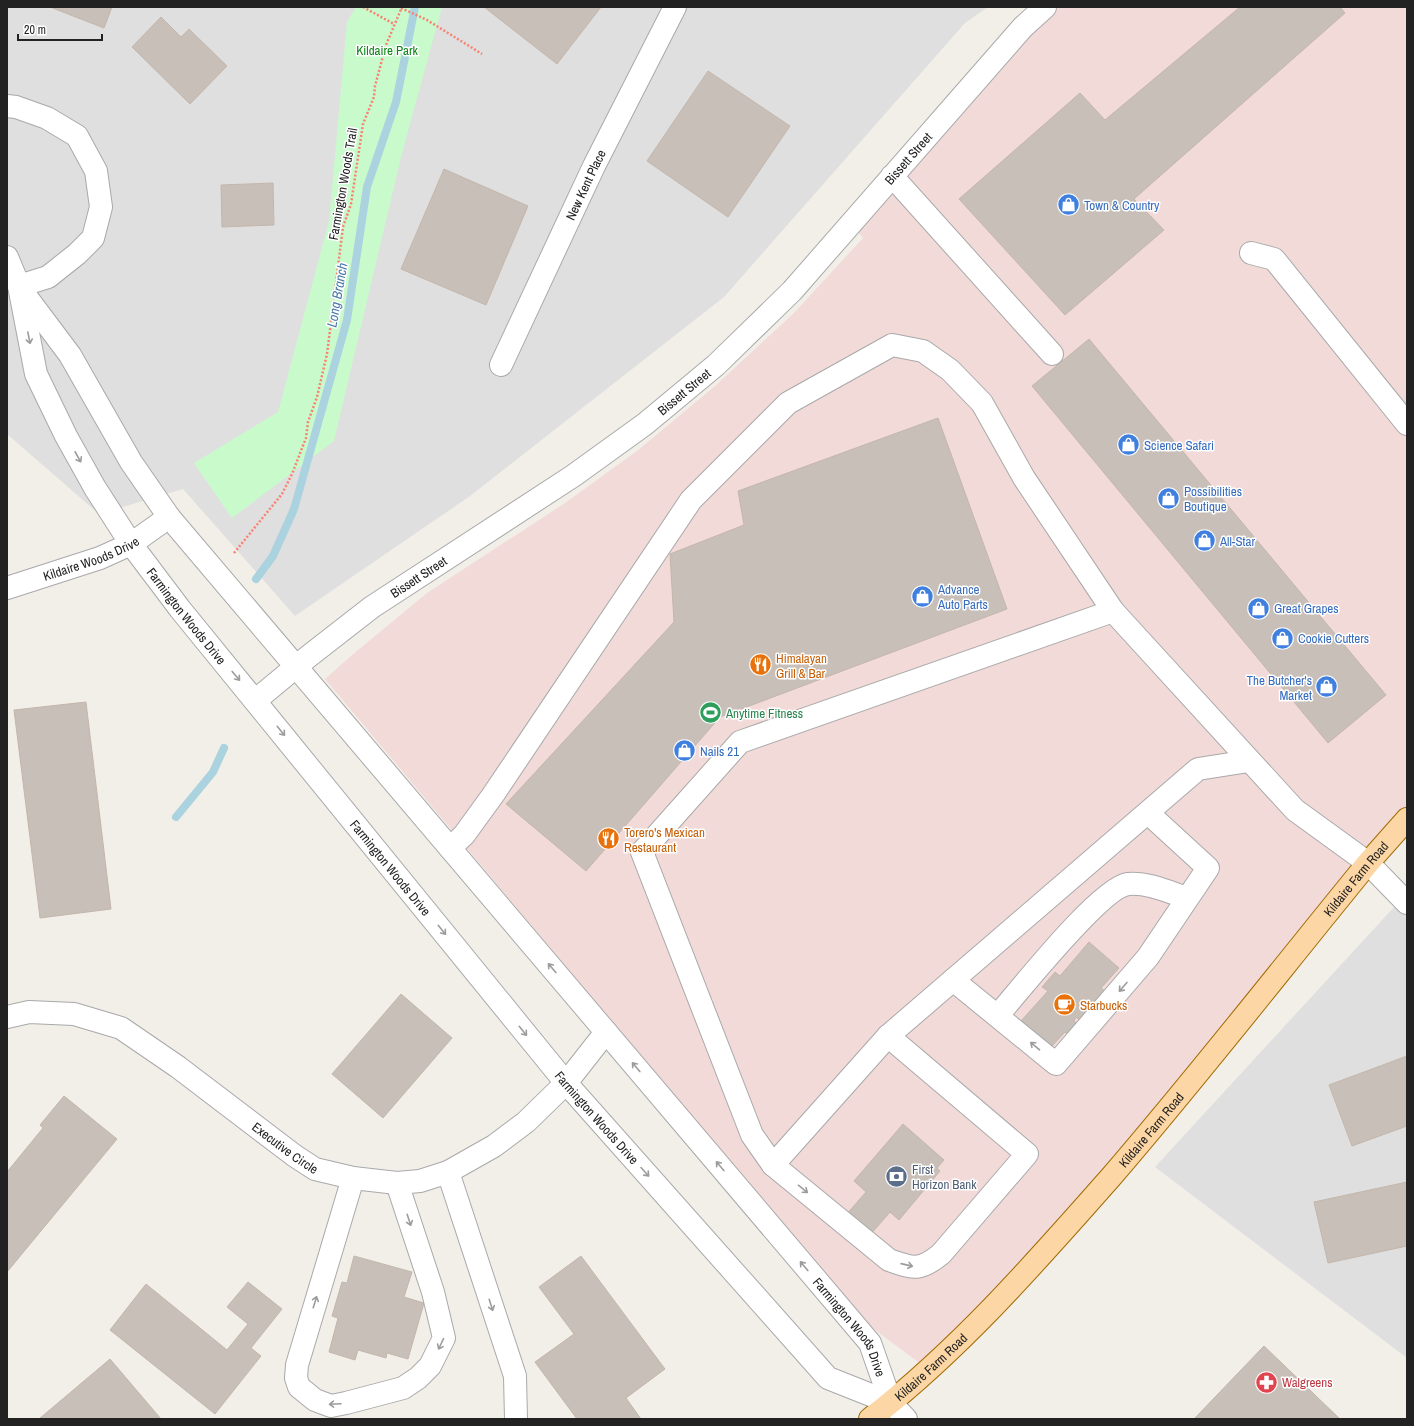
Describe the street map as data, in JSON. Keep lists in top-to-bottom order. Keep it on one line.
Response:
{"streets":{"main road":["Kildaire Farm Road"],"street":["Bissett Street","New Kent Place","Kildaire Woods Drive","Farmington Woods Drive","Executive Circle"],"path":["Farmington Woods Trail"]},"crossings":[["Bissett Street","Farmington Woods Drive"],["Kildaire Woods Drive","Farmington Woods Drive"],["Farmington Woods Drive","Kildaire Farm Road"],["Farmington Woods Drive","Executive Circle"]],"water":["Long Branch"],"parks":["Kildaire Park"],"places":{"shop":["Town & Country","Science Safari","Possibilities Boutique","All-Star","Advance Auto Parts","Great Grapes","Cookie Cutters","The Butcher's Market","Nails 21"],"restaurant":["Himalayan Grill & Bar","Torero's Mexican Restaurant"],"sports":["Anytime Fitness"],"cafe":["Starbucks"],"bank":["First Horizon Bank"],"pharmacy":["Walgreens"]},"scale_bar":"20 m"}
